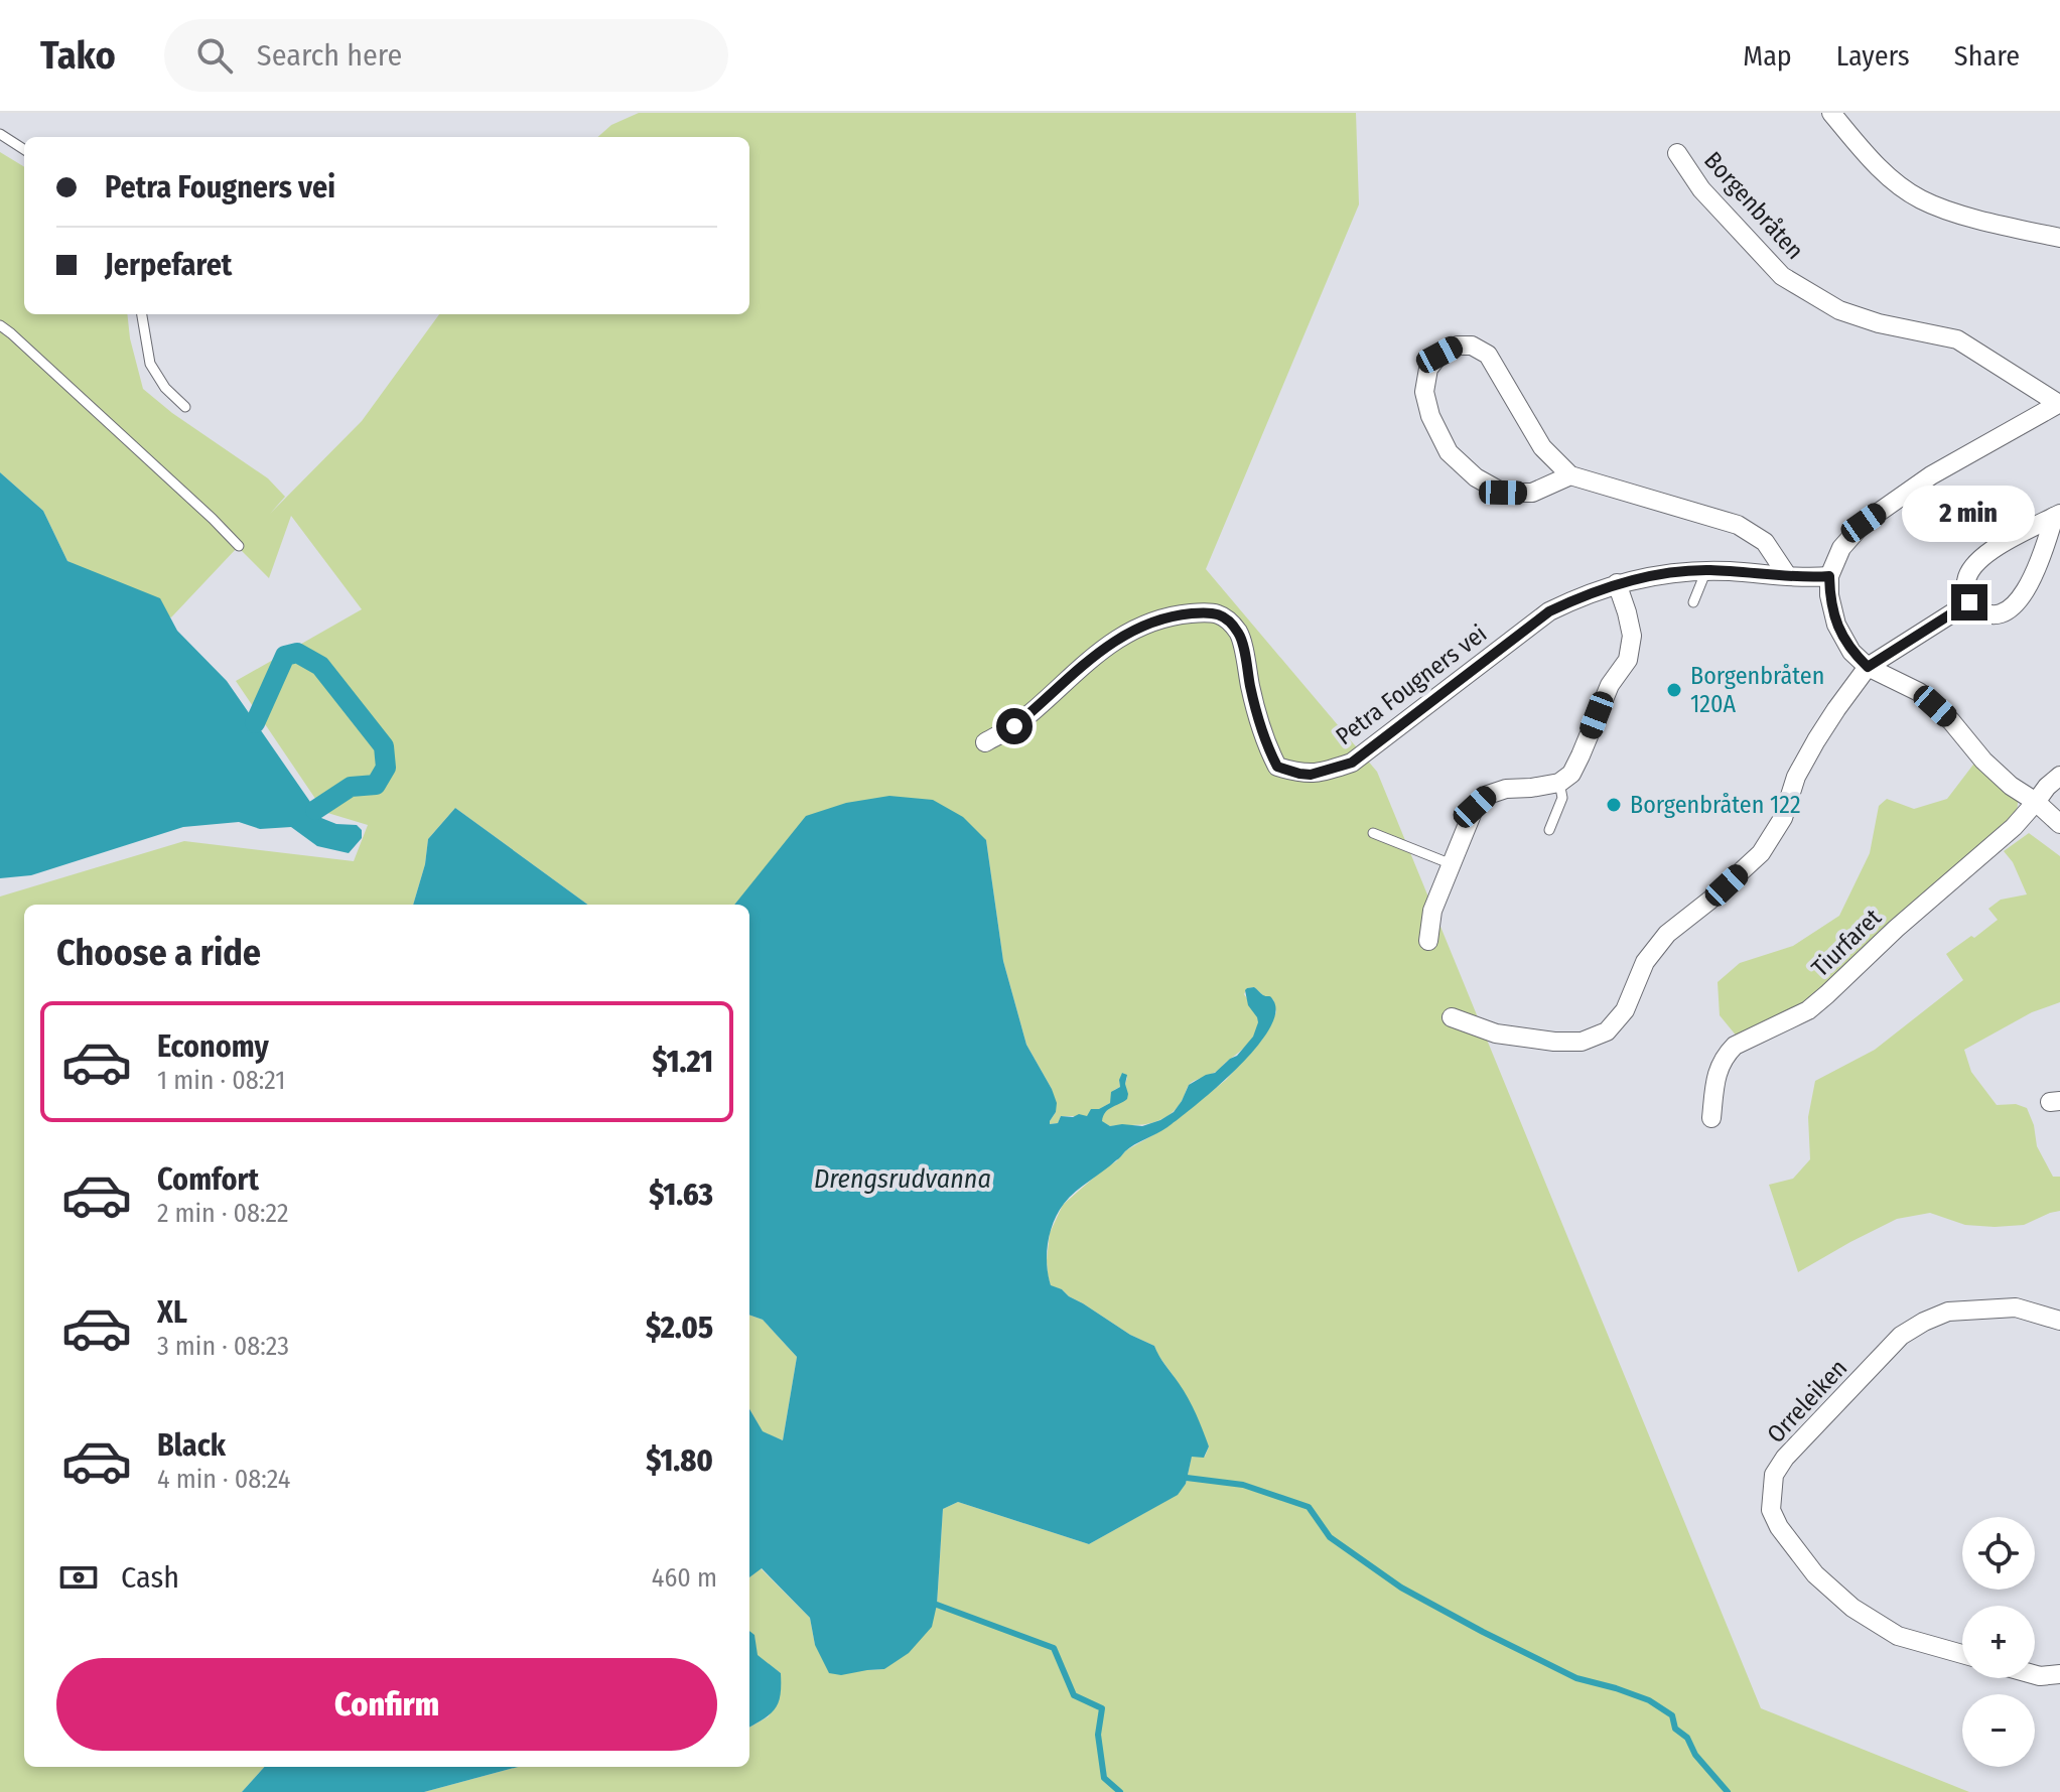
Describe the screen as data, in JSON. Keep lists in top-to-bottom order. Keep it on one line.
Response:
{"streets":{"street":["Borgenbråten","Petra Fougners vei","Tiurfaret","Orreleiken"]},"water":["Drengsrudvanna"],"places":["Borgenbråten 120A","Borgenbråten 122"],"page":{"header":"Tako","search":"Search here","nav":["Map","Layers","Share"],"banner":["Petra Fougners vei","Jerpefaret"],"bubble":"2 min","heading":"Choose a ride","list":[{"name":"Economy","note":"1 min · 08:21","value":"$1.21"},{"name":"Comfort","note":"2 min · 08:22","value":"$1.63"},{"name":"XL","note":"3 min · 08:23","value":"$2.05"},{"name":"Black","note":"4 min · 08:24","value":"$1.80"}],"map_buttons":["+","−"],"pay":["Cash","460 m"],"buttons":"Confirm"}}
